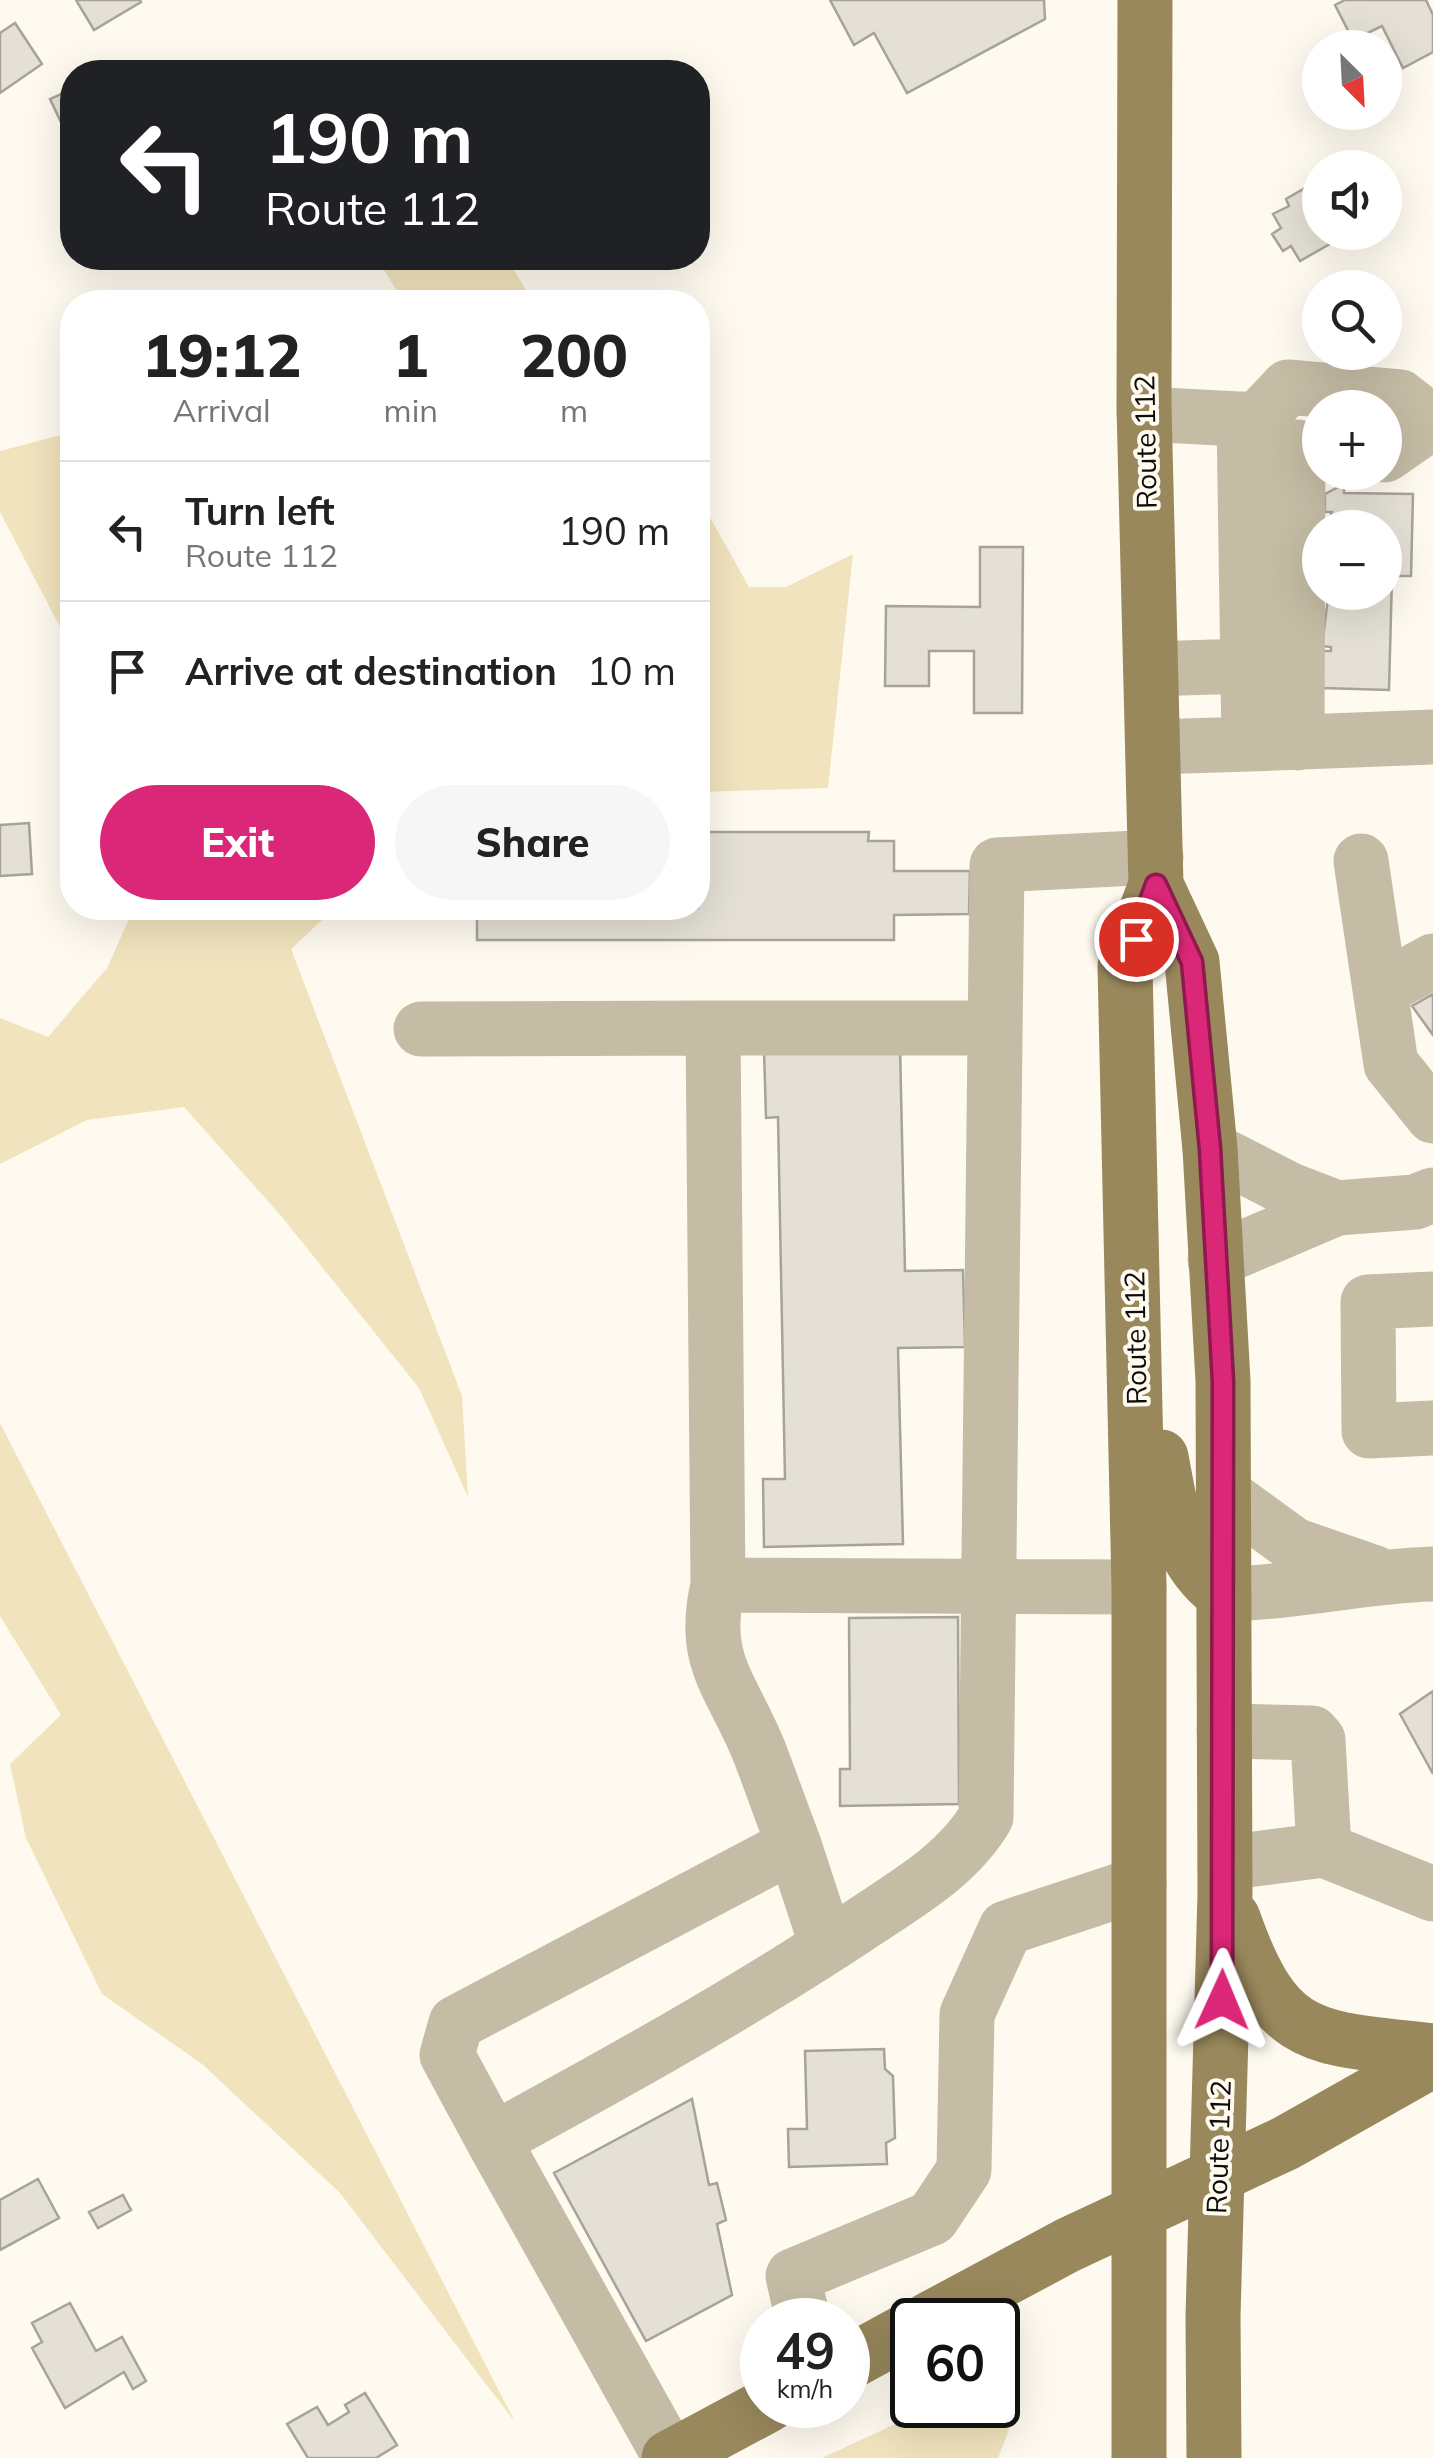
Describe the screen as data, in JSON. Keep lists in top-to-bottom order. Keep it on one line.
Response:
{"streets":{"main road":["Route 112"]},"north":"bottom right","page":{"map_buttons":["+","−"],"turn":["190 m","Route 112"],"eta":["19:12","Arrival","1","min","200","m"],"list":[{"name":"Turn left","note":"Route 112","value":"190 m"},{"name":"Arrive at destination","value":"10 m"}],"buttons":["Exit","Share"],"speed":"49 km/h","limit":"60"}}
